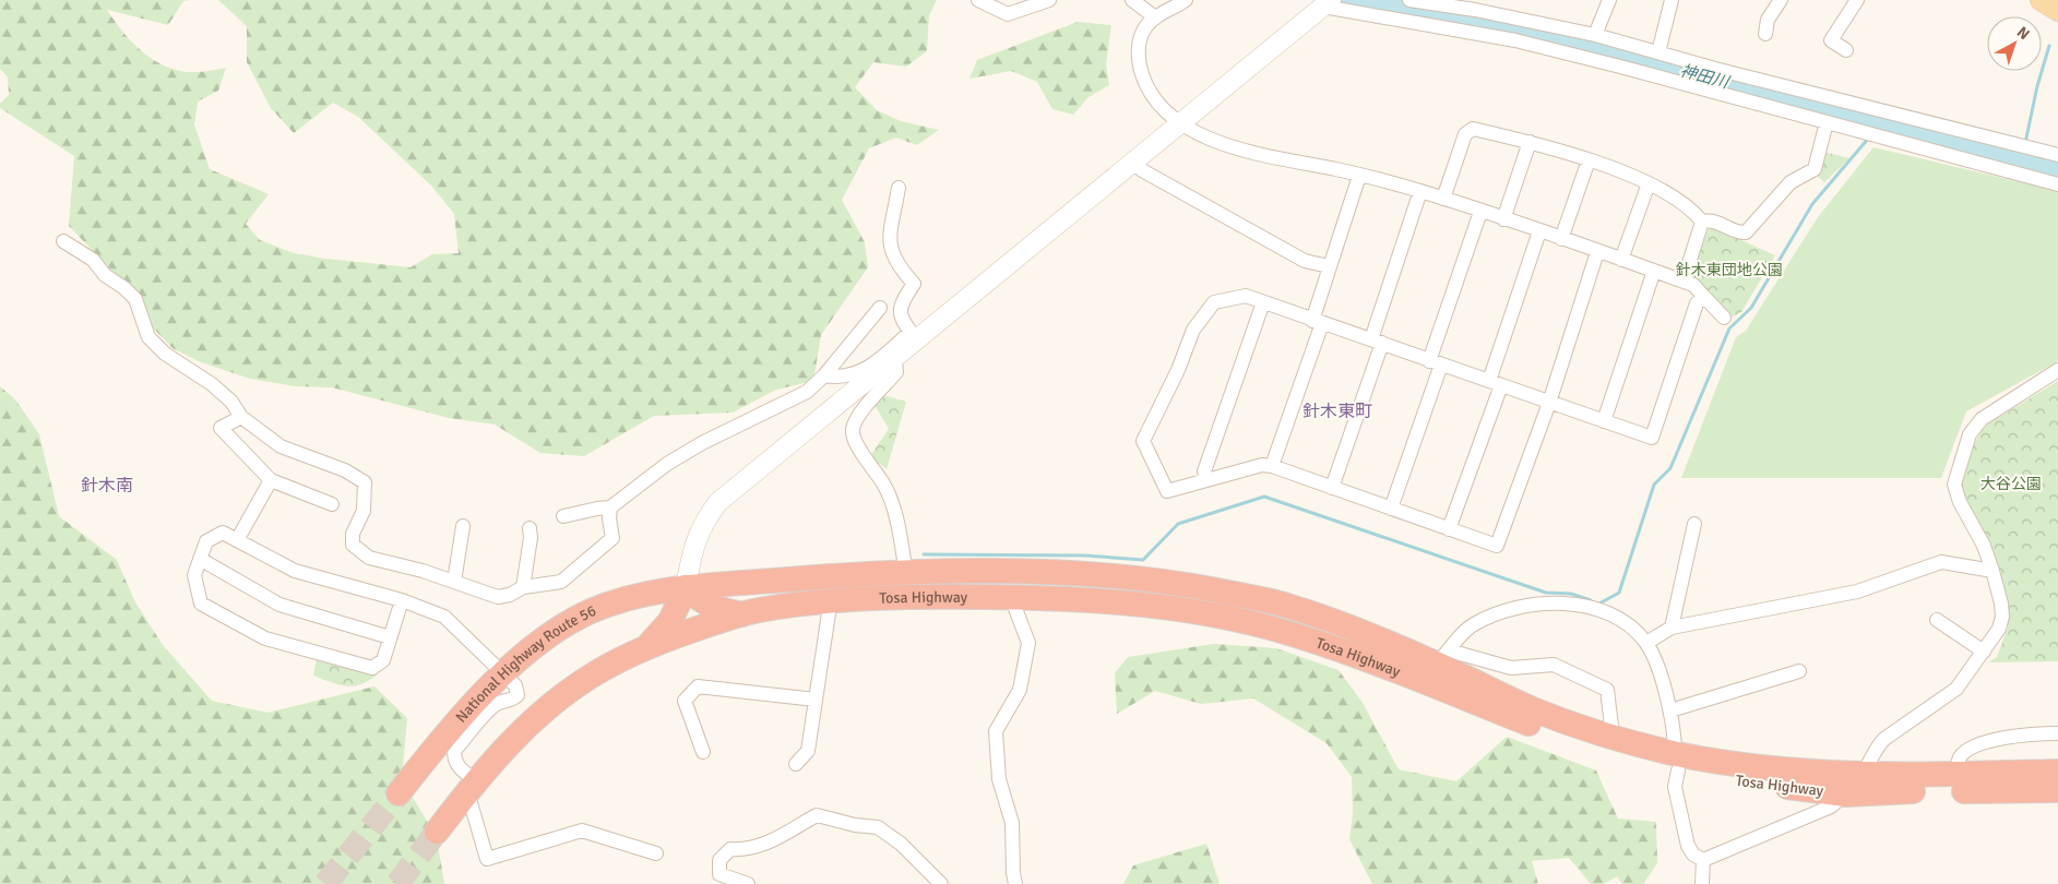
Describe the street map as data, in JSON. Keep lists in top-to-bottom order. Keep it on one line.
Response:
{"streets":{"highway":["Tosa Highway","National Highway Route 56"]},"crossings":[["Tosa Highway","National Highway Route 56"]],"districts":["針木東町","針木南"],"water":["神田川"],"parks":["針木東団地公園","大谷公園"],"north":"top right"}
